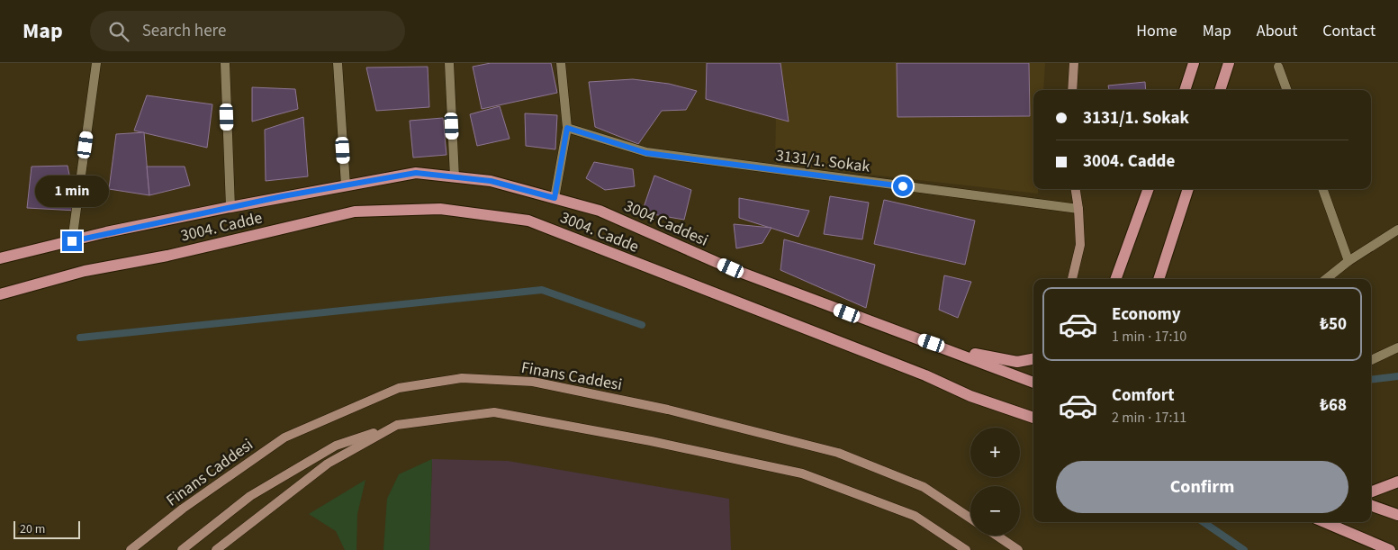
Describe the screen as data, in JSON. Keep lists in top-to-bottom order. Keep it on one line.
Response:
{"streets":{"main road":["3004 Caddesi","3004. Cadde"],"street":["3131/1. Sokak","Finans Caddesi"]},"crossings":[["3004 Caddesi","3004. Cadde"]],"scale_bar":"20 m","page":{"header":"Map","search":"Search here","nav":["Home","Map","About","Contact"],"banner":["3131/1. Sokak","3004. Cadde"],"bubble":"1 min","list":[{"name":"Economy","note":"1 min · 17:10","value":"₺50"},{"name":"Comfort","note":"2 min · 17:11","value":"₺68"}],"map_buttons":["+","−"],"buttons":"Confirm","scale":"20 m"}}
